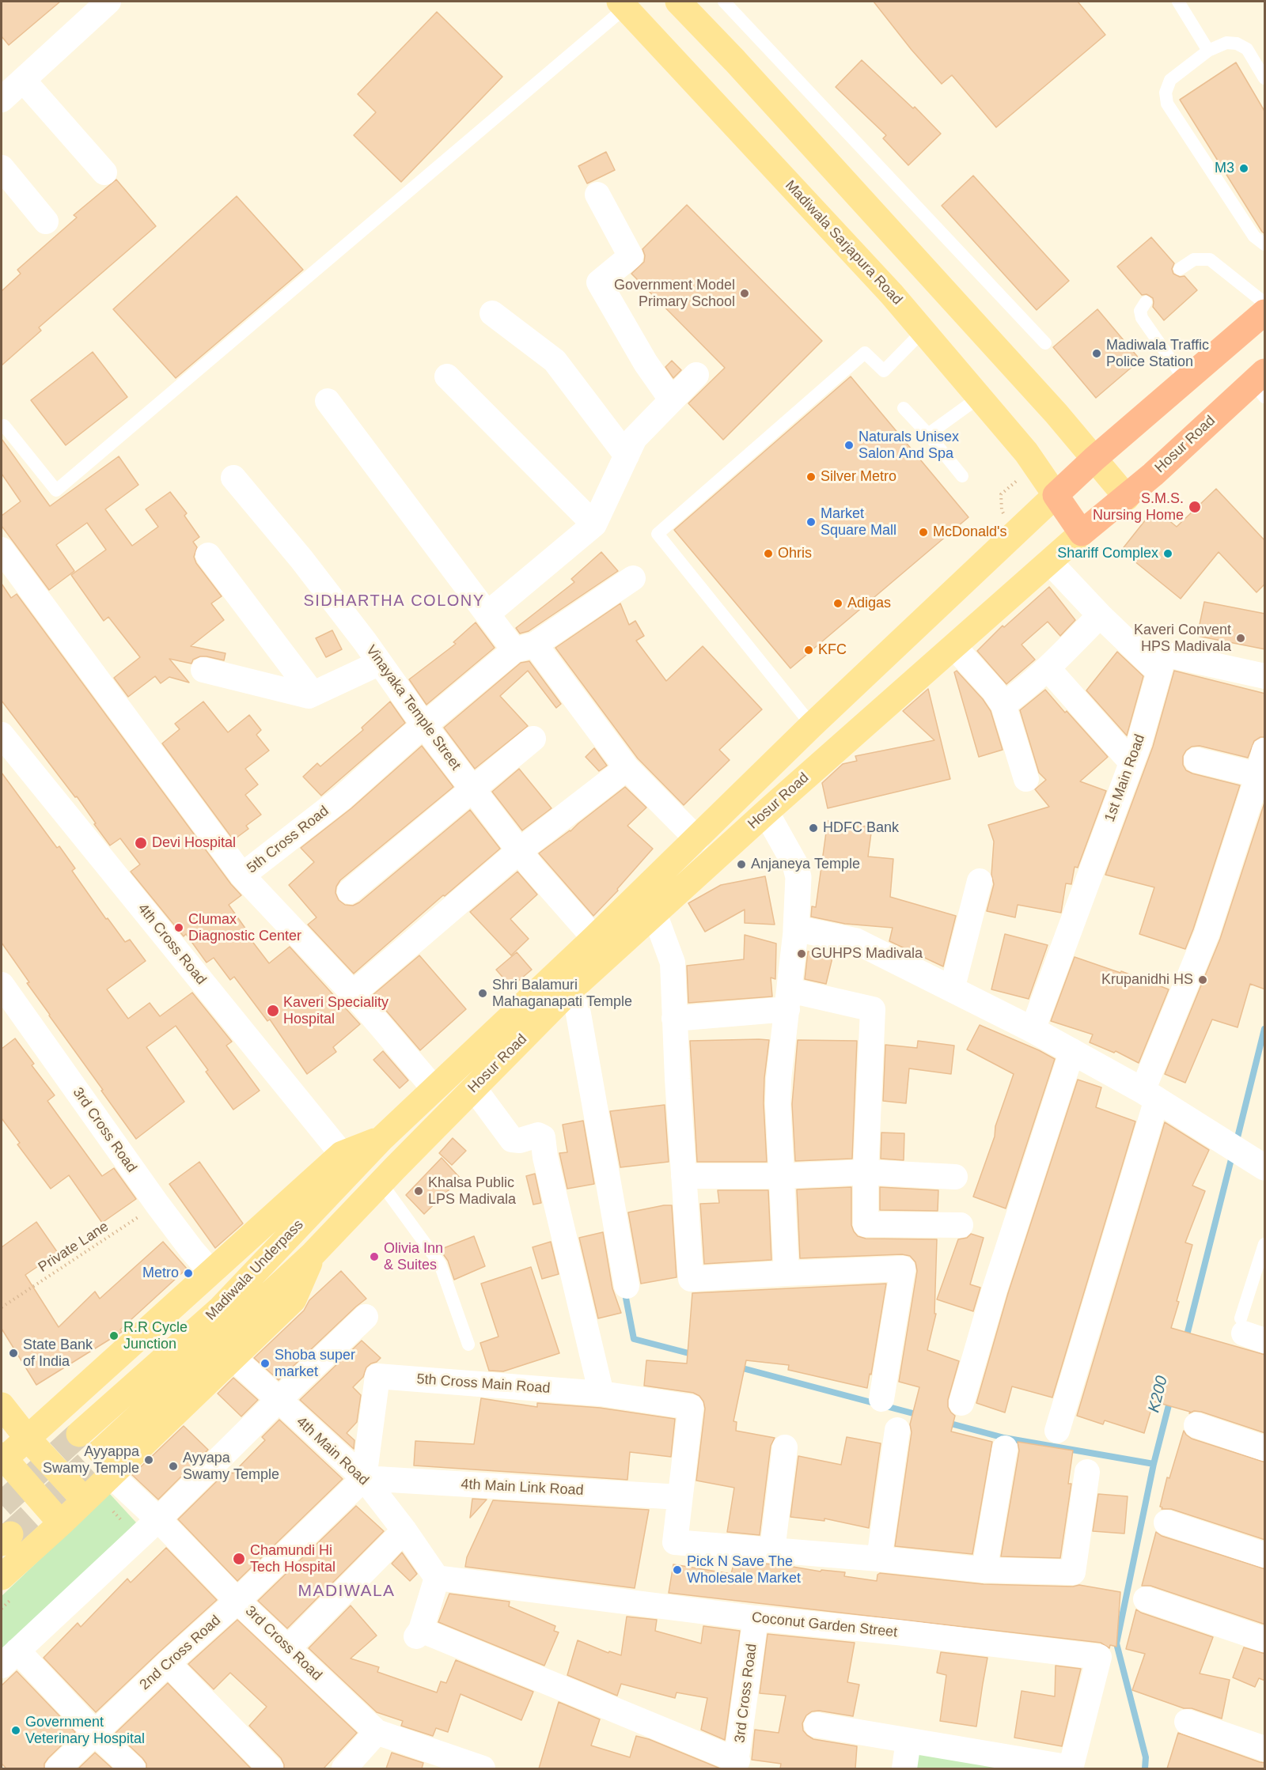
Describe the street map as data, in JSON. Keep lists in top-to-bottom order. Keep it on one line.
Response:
{"streets":{"highway":["Hosur Road"],"main road":["Madiwala Sarjapura Road","Madiwala Underpass"],"street":["Vinayaka Temple Street","1st Main Road","5th Cross Road","4th Cross Road","3rd Cross Road","5th Cross Main Road","4th Main Road","4th Main Link Road","Coconut Garden Street","2nd Cross Road"],"path":["Private Lane"]},"crossings":[["Madiwala Sarjapura Road","Hosur Road"],["Hosur Road","Vinayaka Temple Street"],["Hosur Road","Madiwala Underpass"],["Vinayaka Temple Street","5th Cross Road"],["3rd Cross Road","Private Lane"],["3rd Cross Road","Coconut Garden Street"],["3rd Cross Road","2nd Cross Road"],["5th Cross Main Road","4th Main Road"],["5th Cross Main Road","4th Main Link Road"],["5th Cross Main Road","2nd Cross Road"],["4th Main Road","4th Main Link Road"],["4th Main Road","Coconut Garden Street"],["4th Main Road","2nd Cross Road"],["4th Main Link Road","2nd Cross Road"]],"districts":["SIDHARTHA COLONY","MADIWALA"],"water":["K200"],"places":["M3","Government Model Primary School","Madiwala Traffic Police Station","Naturals Unisex Salon And Spa","Silver Metro","S.M.S. Nursing Home","Market Square Mall","McDonald's","Ohris","Shariff Complex","Adigas","Kaveri Convent HPS Madivala","KFC","HDFC Bank","Devi Hospital","Anjaneya Temple","Clumax Diagnostic Center","GUHPS Madivala","Krupanidhi HS","Shri Balamuri Mahaganapati Temple","Kaveri Speciality Hospital","Khalsa Public LPS Madivala","Olivia Inn & Suites","Metro","R.R Cycle Junction","State Bank of India","Shoba super market","Ayyappa Swamy Temple","Ayyapa Swamy Temple","Chamundi Hi Tech Hospital","Pick N Save The Wholesale Market","Government Veterinary Hospital"]}
